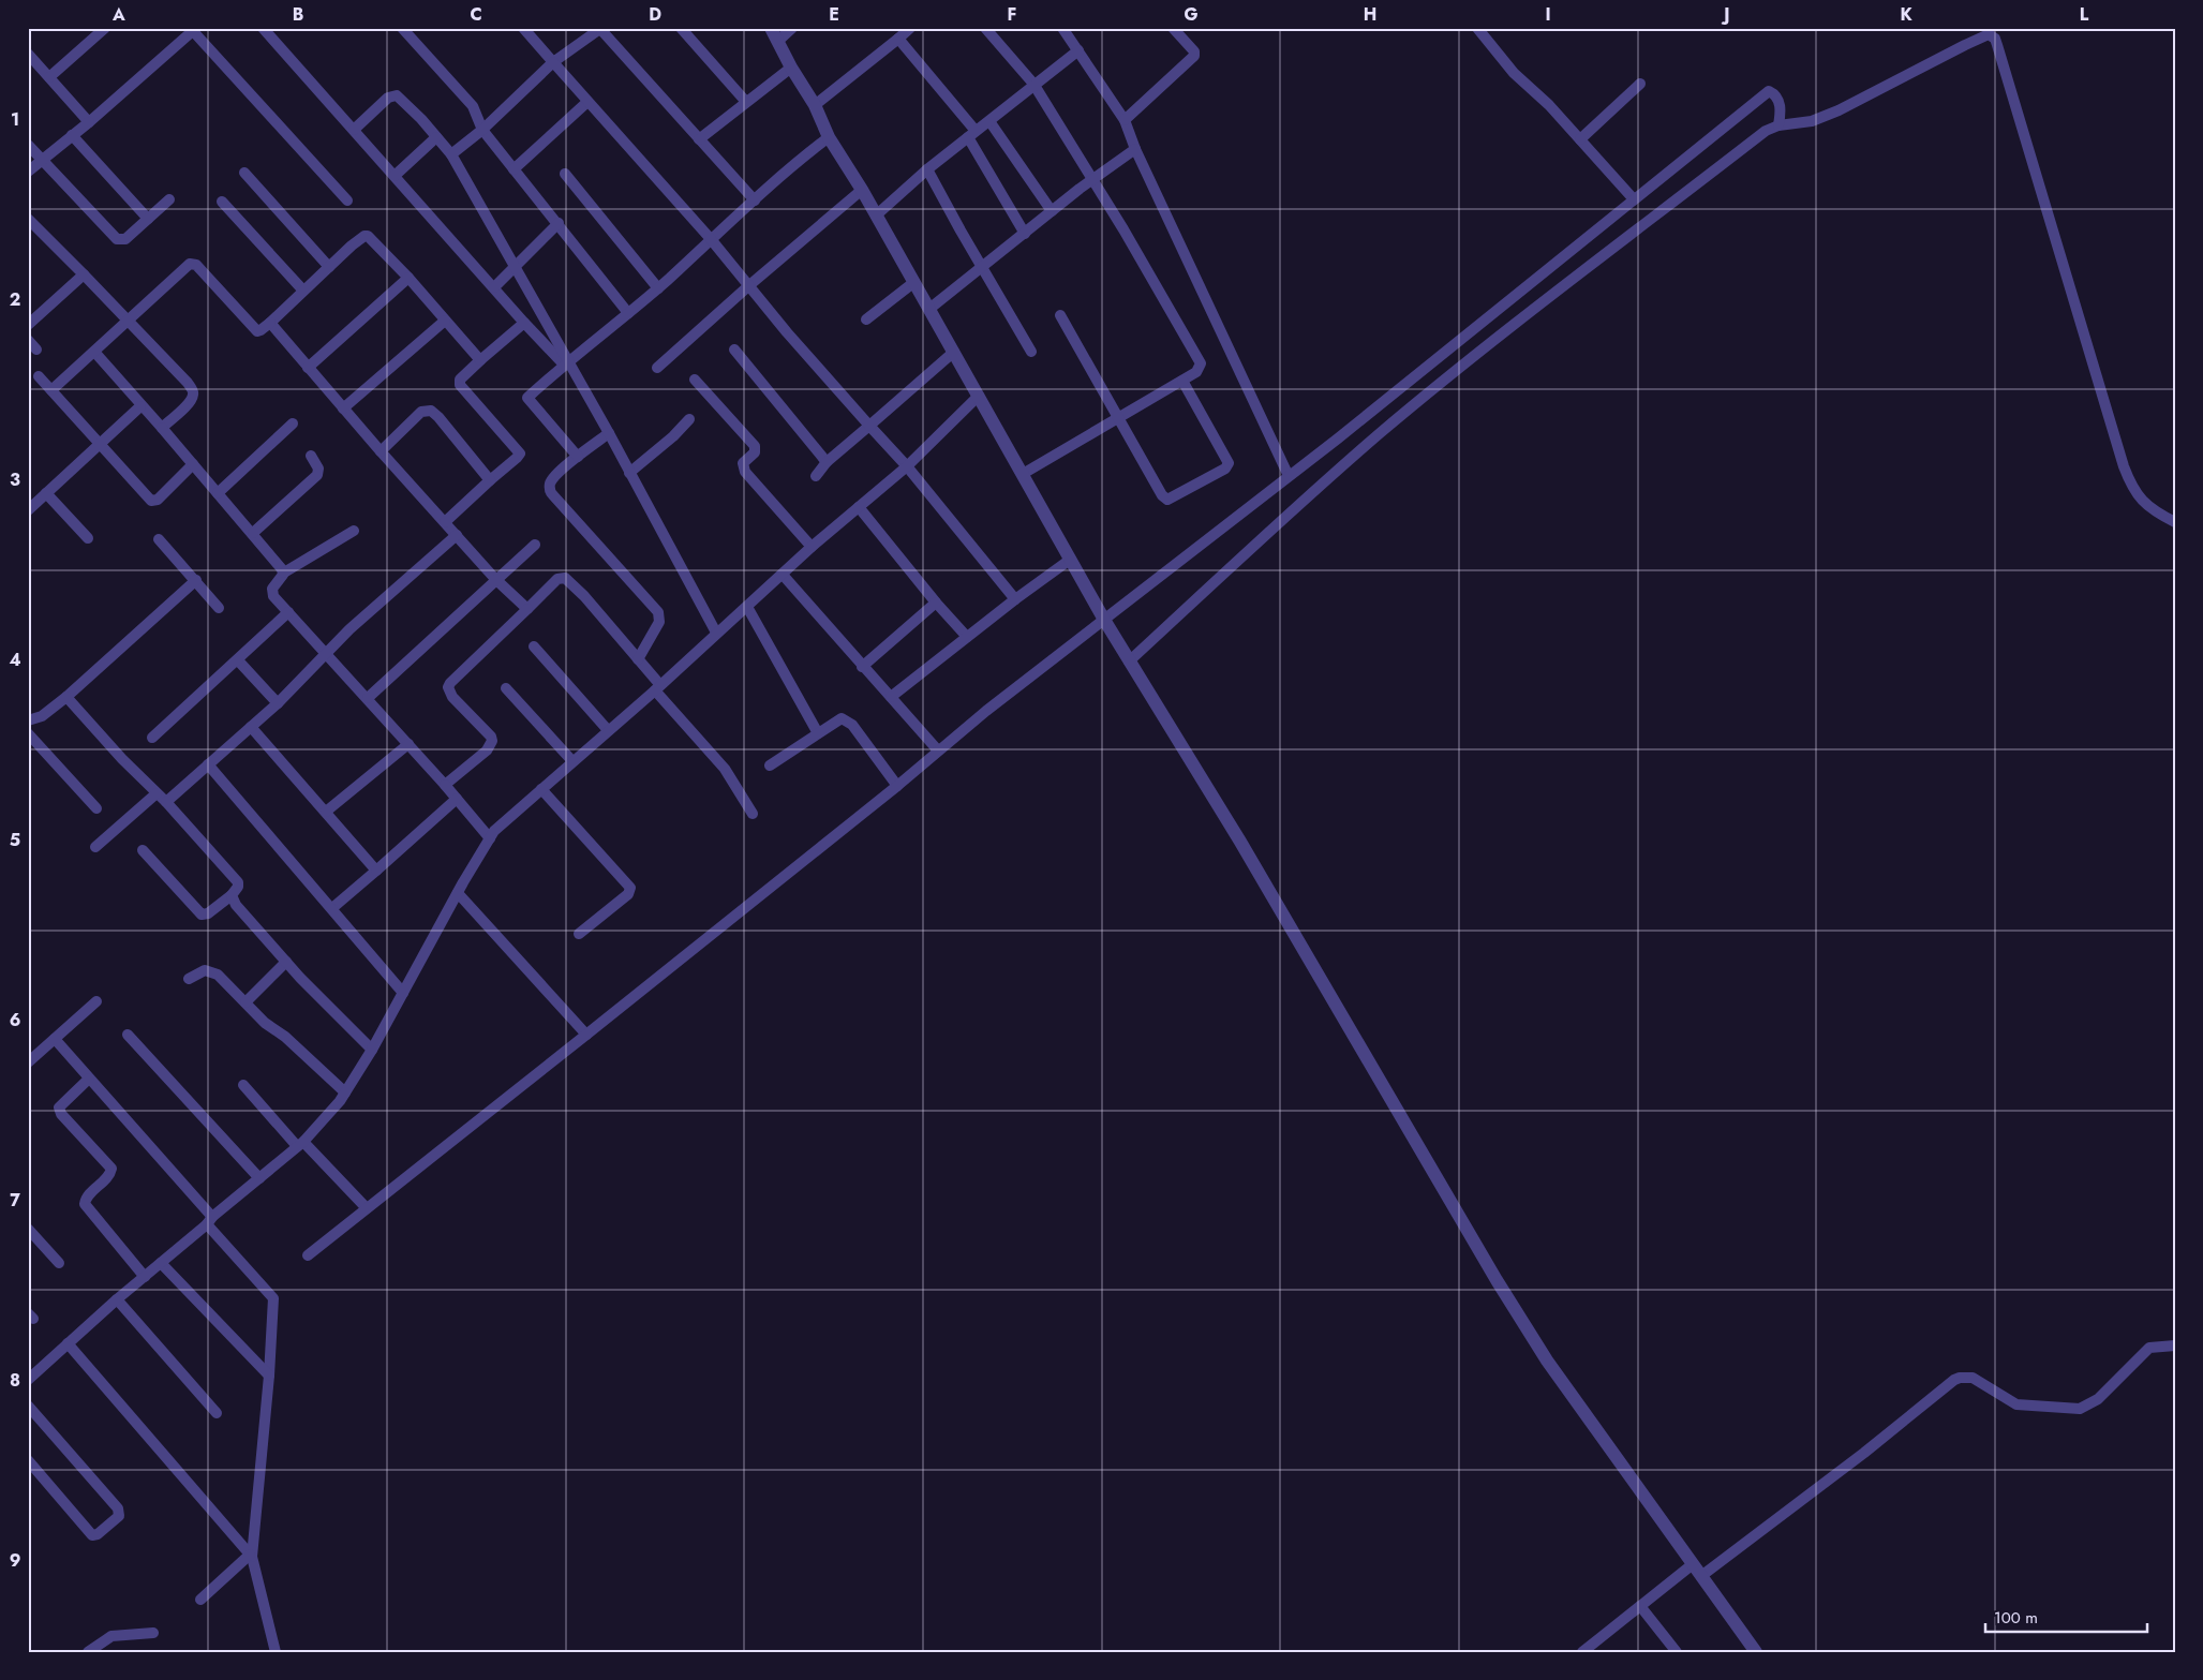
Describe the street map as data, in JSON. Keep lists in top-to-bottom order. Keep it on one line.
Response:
{"scale_bar":"100 m","grid":{"columns":["A","B","C","D","E","F","G","H","I","J","K","L"],"rows":["1","2","3","4","5","6","7","8","9"]}}
